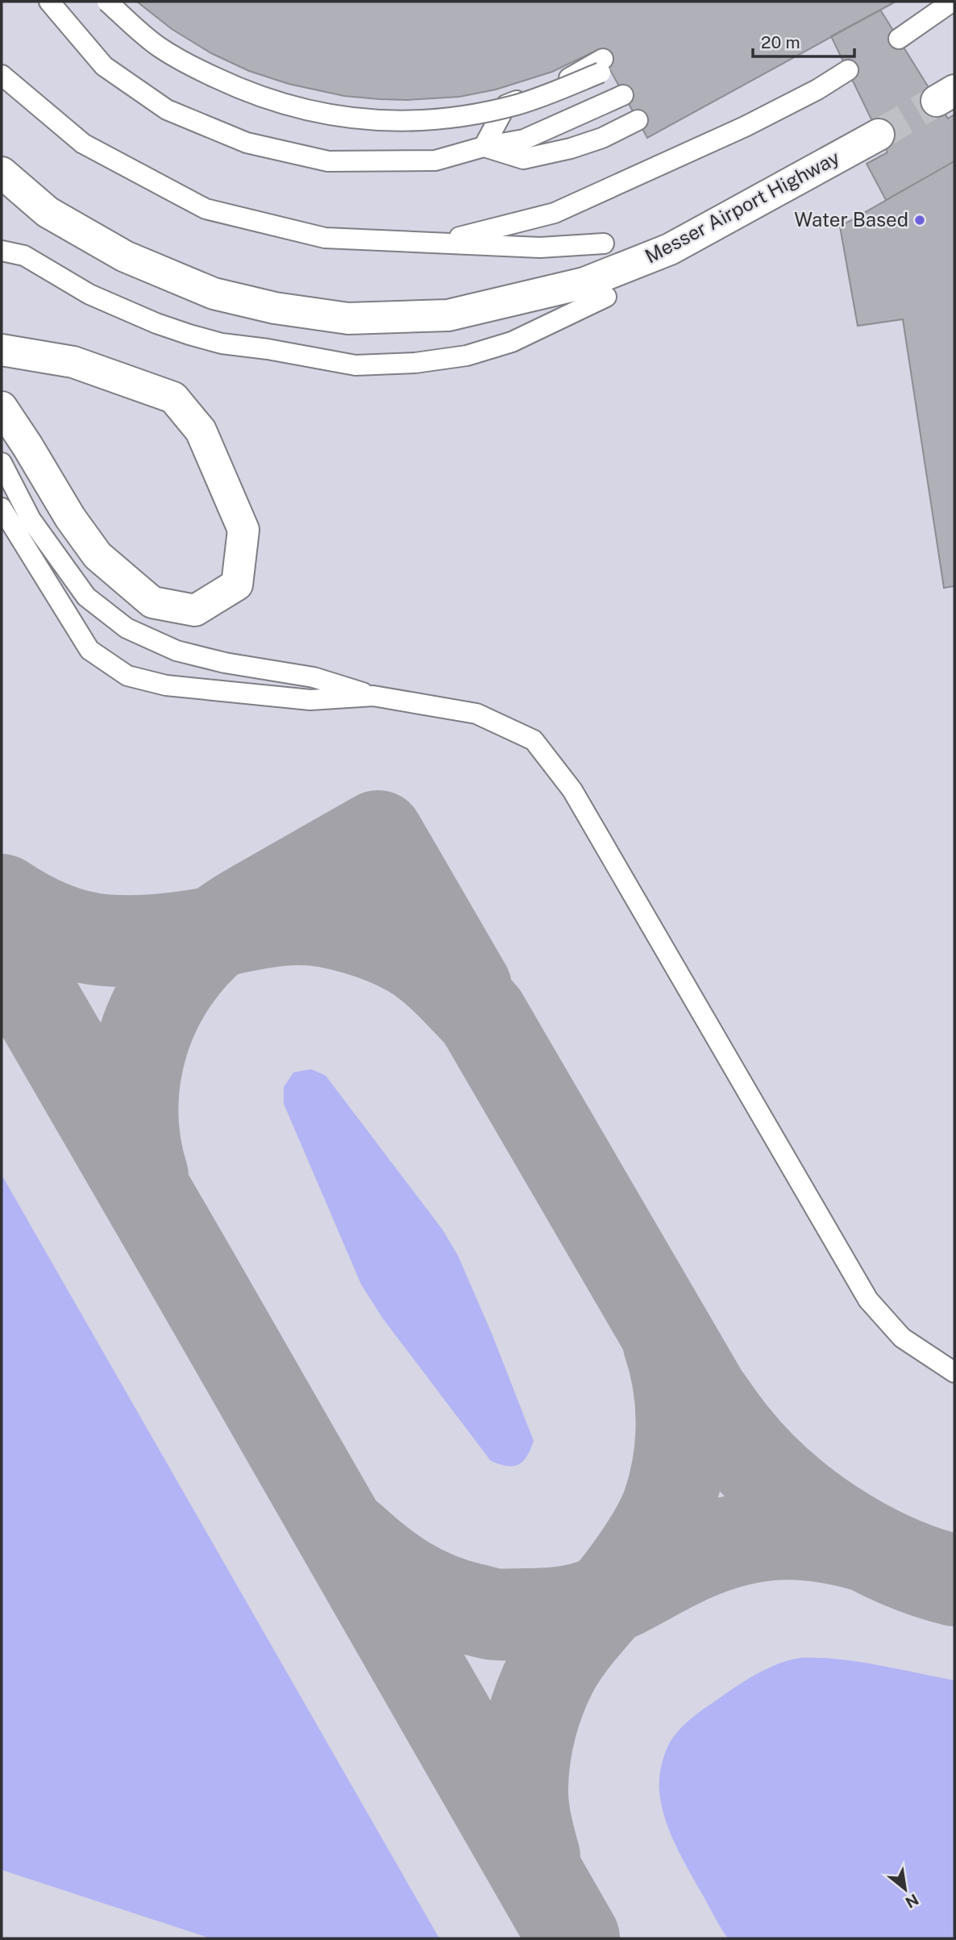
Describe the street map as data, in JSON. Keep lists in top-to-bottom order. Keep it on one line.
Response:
{"streets":{"main road":["Messer Airport Highway"]},"places":["Water Based"],"scale_bar":"20 m","north":"bottom right"}
